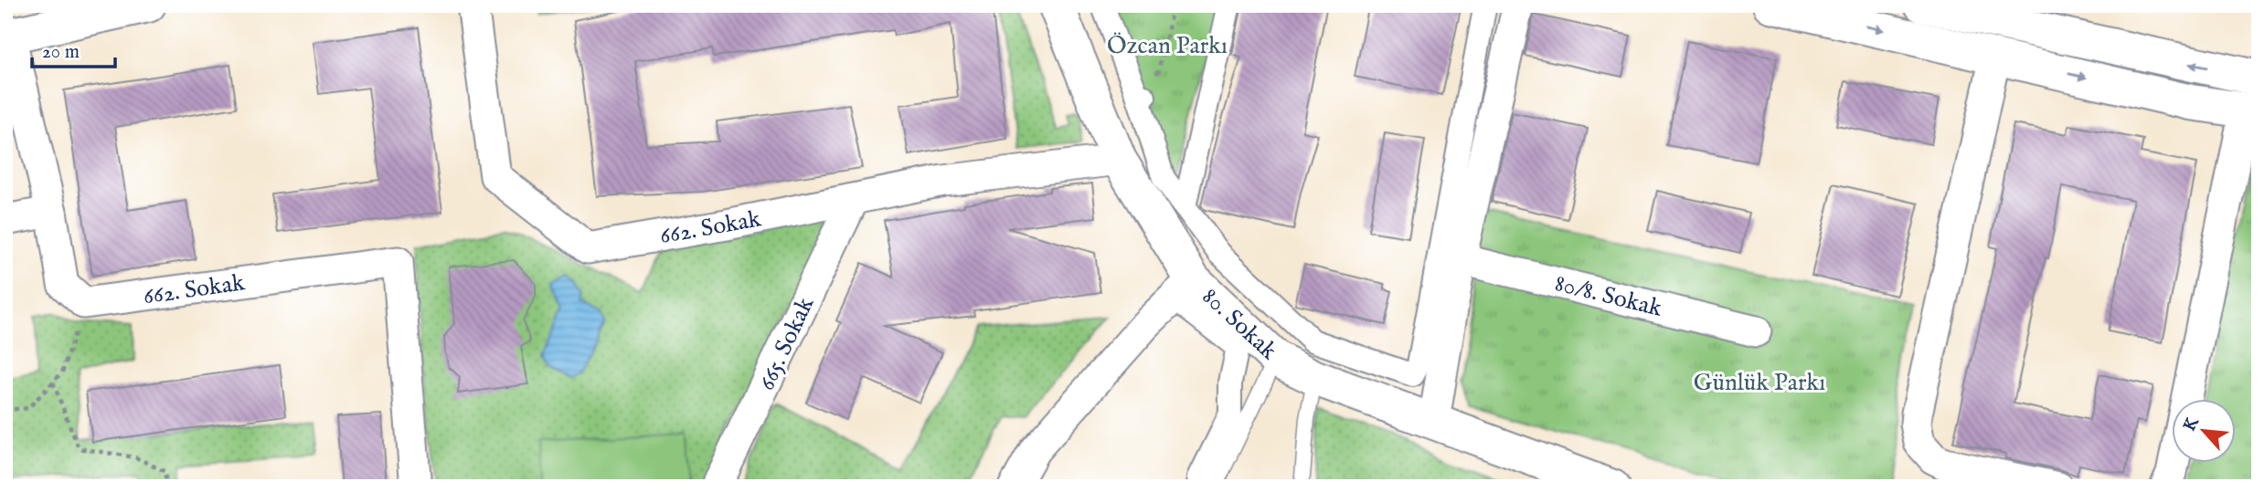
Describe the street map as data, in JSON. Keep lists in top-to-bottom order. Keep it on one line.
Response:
{"streets":{"street":["662. Sokak","80/8. Sokak","80. Sokak","665. Sokak"]},"crossings":[["662. Sokak","80. Sokak"],["662. Sokak","665. Sokak"]],"parks":["Özcan Parkı","Günlük Parkı"],"scale_bar":"20 m","north":"top left"}
